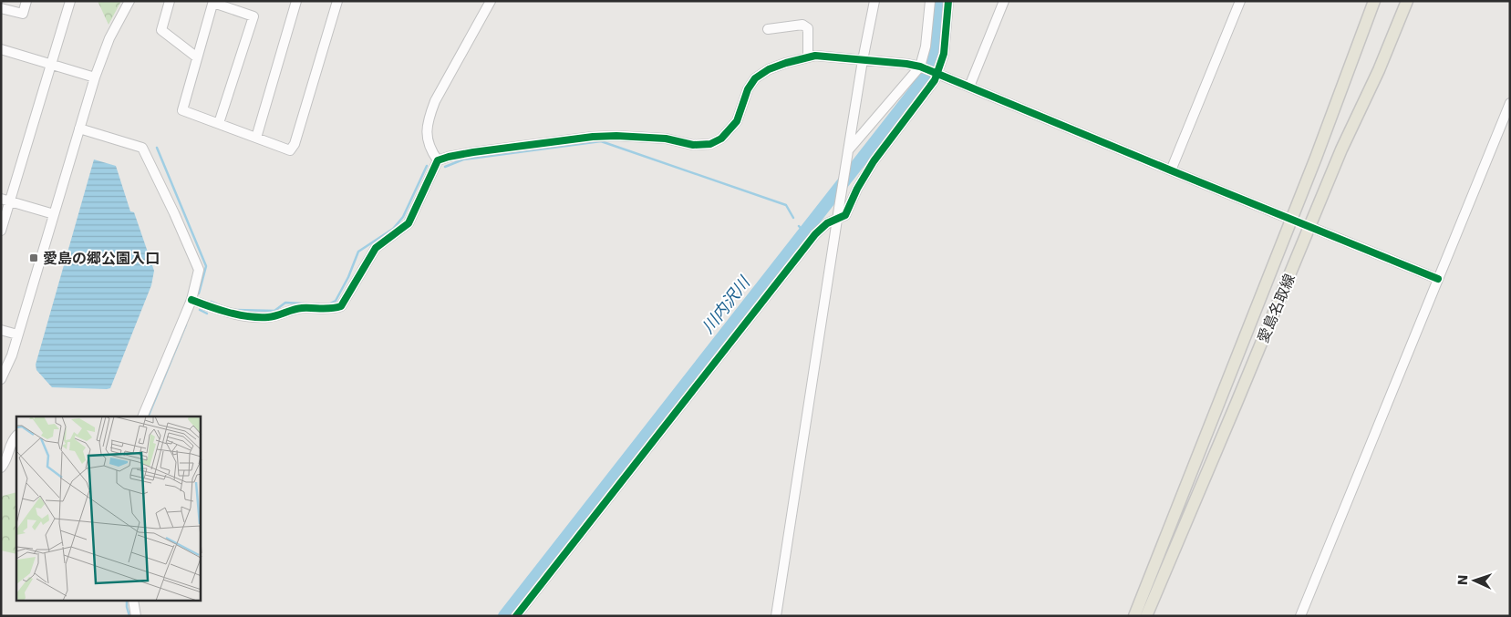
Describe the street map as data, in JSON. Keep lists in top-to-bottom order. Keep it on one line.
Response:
{"streets":{"main road":["愛島名取線"]},"water":["川内沢川"],"places":{"transit":["愛島の郷公園入口"]},"north":"left"}
